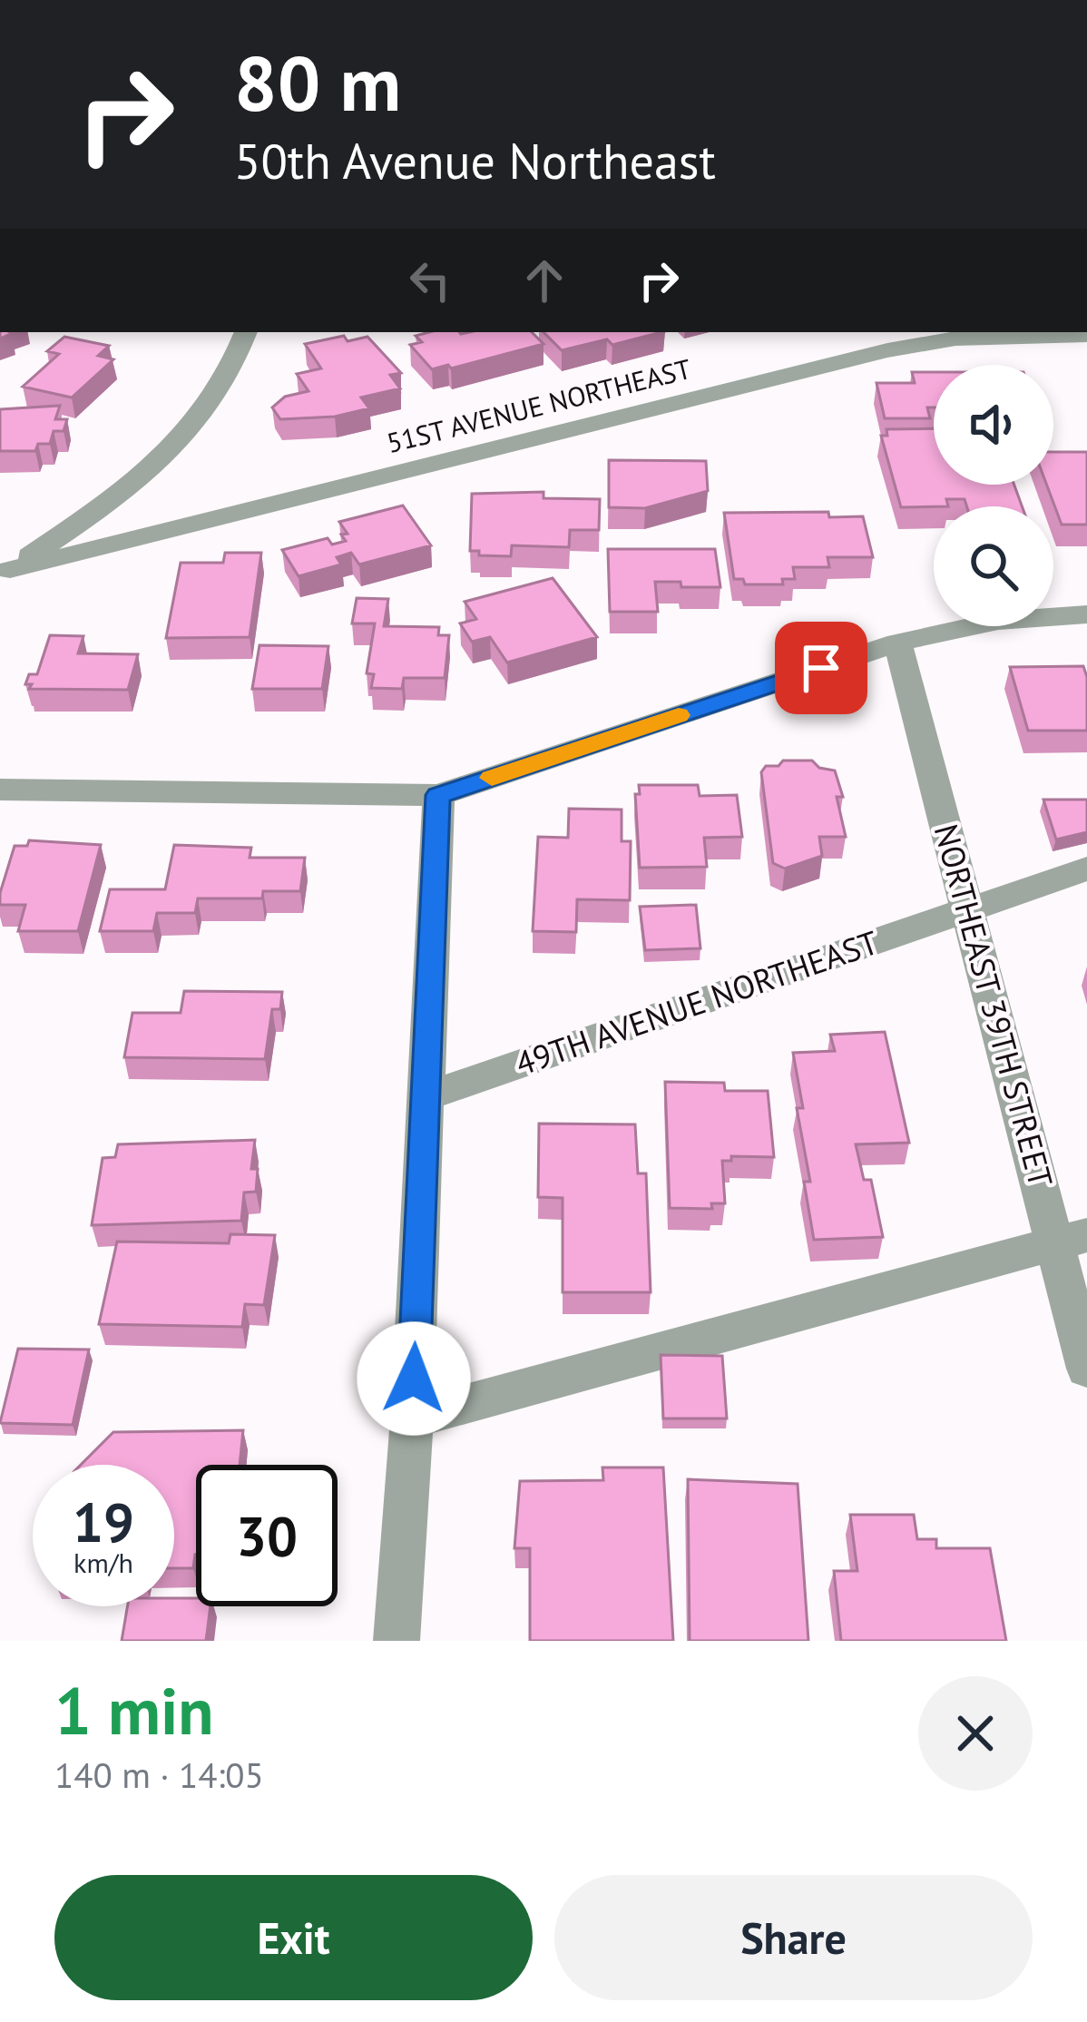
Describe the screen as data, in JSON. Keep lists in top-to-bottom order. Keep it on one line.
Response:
{"streets":{"street":["51ST AVENUE NORTHEAST","49TH AVENUE NORTHEAST","NORTHEAST 39TH STREET"]},"crossings":[["49TH AVENUE NORTHEAST","NORTHEAST 39TH STREET"]],"page":{"turn":["80 m","50th Avenue Northeast"],"speed":"19 km/h","limit":"30","heading":["1 min","140 m · 14:05"],"buttons":["Exit","Share"]}}
